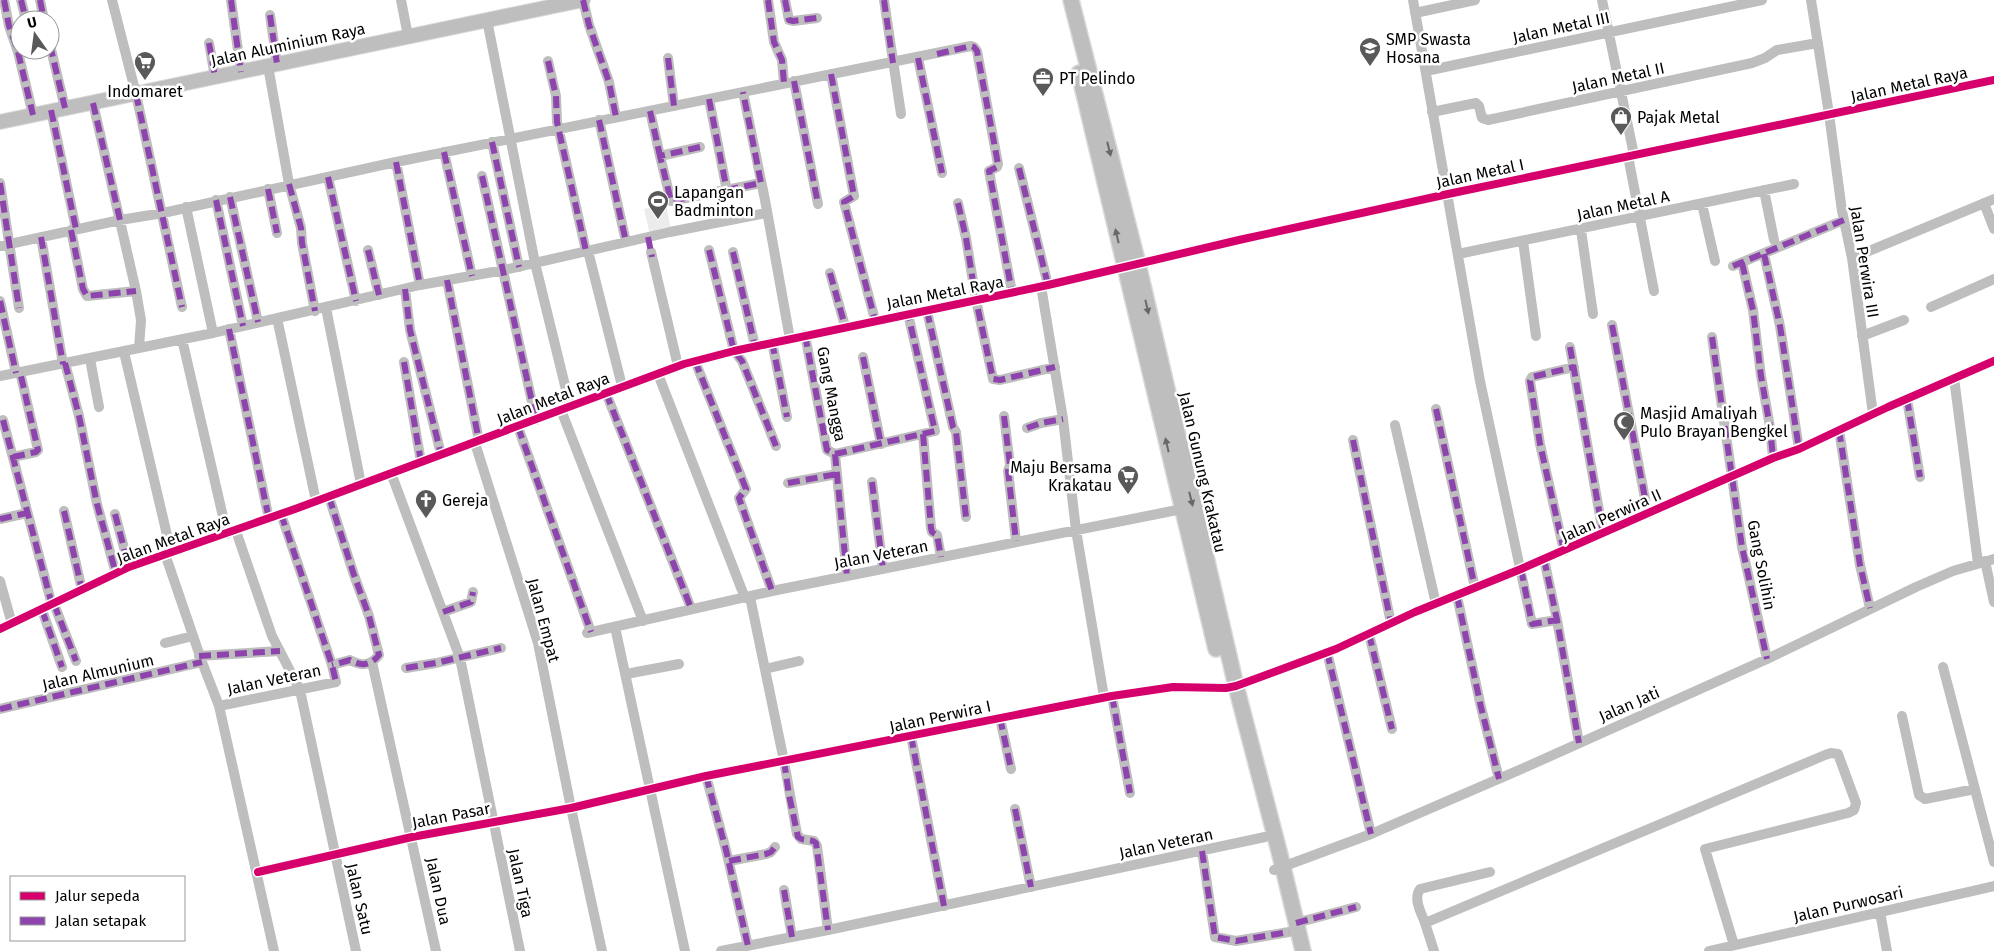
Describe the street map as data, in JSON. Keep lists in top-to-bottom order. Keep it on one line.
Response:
{"streets":{"highway":["Jalan Gunung Krakatau"],"main road":["Jalan Aluminium Raya"],"street":["Jalan Metal III","Jalan Metal II","Jalan Metal Raya","Jalan Metal I","Jalan Metal A","Jalan Perwira III","Gang Mangga","Jalan Perwira II","Jalan Veteran","Gang Solihin","Jalan Empat","Jalan Almunium","Jalan Jati","Jalan Perwira I","Jalan Pasar","Jalan Tiga","Jalan Dua","Jalan Satu","Jalan Purwosari"]},"crossings":[["Jalan Metal II","Jalan Perwira III"],["Jalan Metal Raya","Jalan Metal I"],["Jalan Metal Raya","Jalan Perwira III"],["Jalan Metal Raya","Gang Mangga"],["Jalan Metal Raya","Jalan Gunung Krakatau"],["Jalan Metal Raya","Jalan Veteran"],["Jalan Metal Raya","Jalan Empat"],["Jalan Metal Raya","Jalan Tiga"],["Jalan Metal Raya","Jalan Satu"],["Jalan Metal I","Jalan Perwira III"],["Jalan Metal I","Jalan Gunung Krakatau"],["Jalan Perwira III","Jalan Perwira II"],["Gang Mangga","Jalan Veteran"],["Jalan Gunung Krakatau","Jalan Perwira II"],["Jalan Gunung Krakatau","Jalan Veteran"],["Jalan Gunung Krakatau","Jalan Jati"],["Jalan Gunung Krakatau","Jalan Perwira I"],["Jalan Perwira II","Gang Solihin"],["Jalan Perwira II","Jalan Perwira I"],["Jalan Veteran","Jalan Satu"],["Gang Solihin","Jalan Jati"],["Jalan Empat","Jalan Pasar"],["Jalan Almunium","Jalan Satu"],["Jalan Perwira I","Jalan Pasar"],["Jalan Pasar","Jalan Tiga"],["Jalan Pasar","Jalan Dua"],["Jalan Pasar","Jalan Satu"]],"places":{"school or university":["SMP Swasta Hosana"],"supermarket":["Indomaret","Maju Bersama Krakatau"],"office":["PT Pelindo"],"shop":["Pajak Metal"],"sports":["Lapangan Badminton"],"mosque":["Masjid Amaliyah Pulo Brayan Bengkel"],"church":["Gereja"]},"legend":["Jalur sepeda","Jalan setapak"],"north":"top"}
